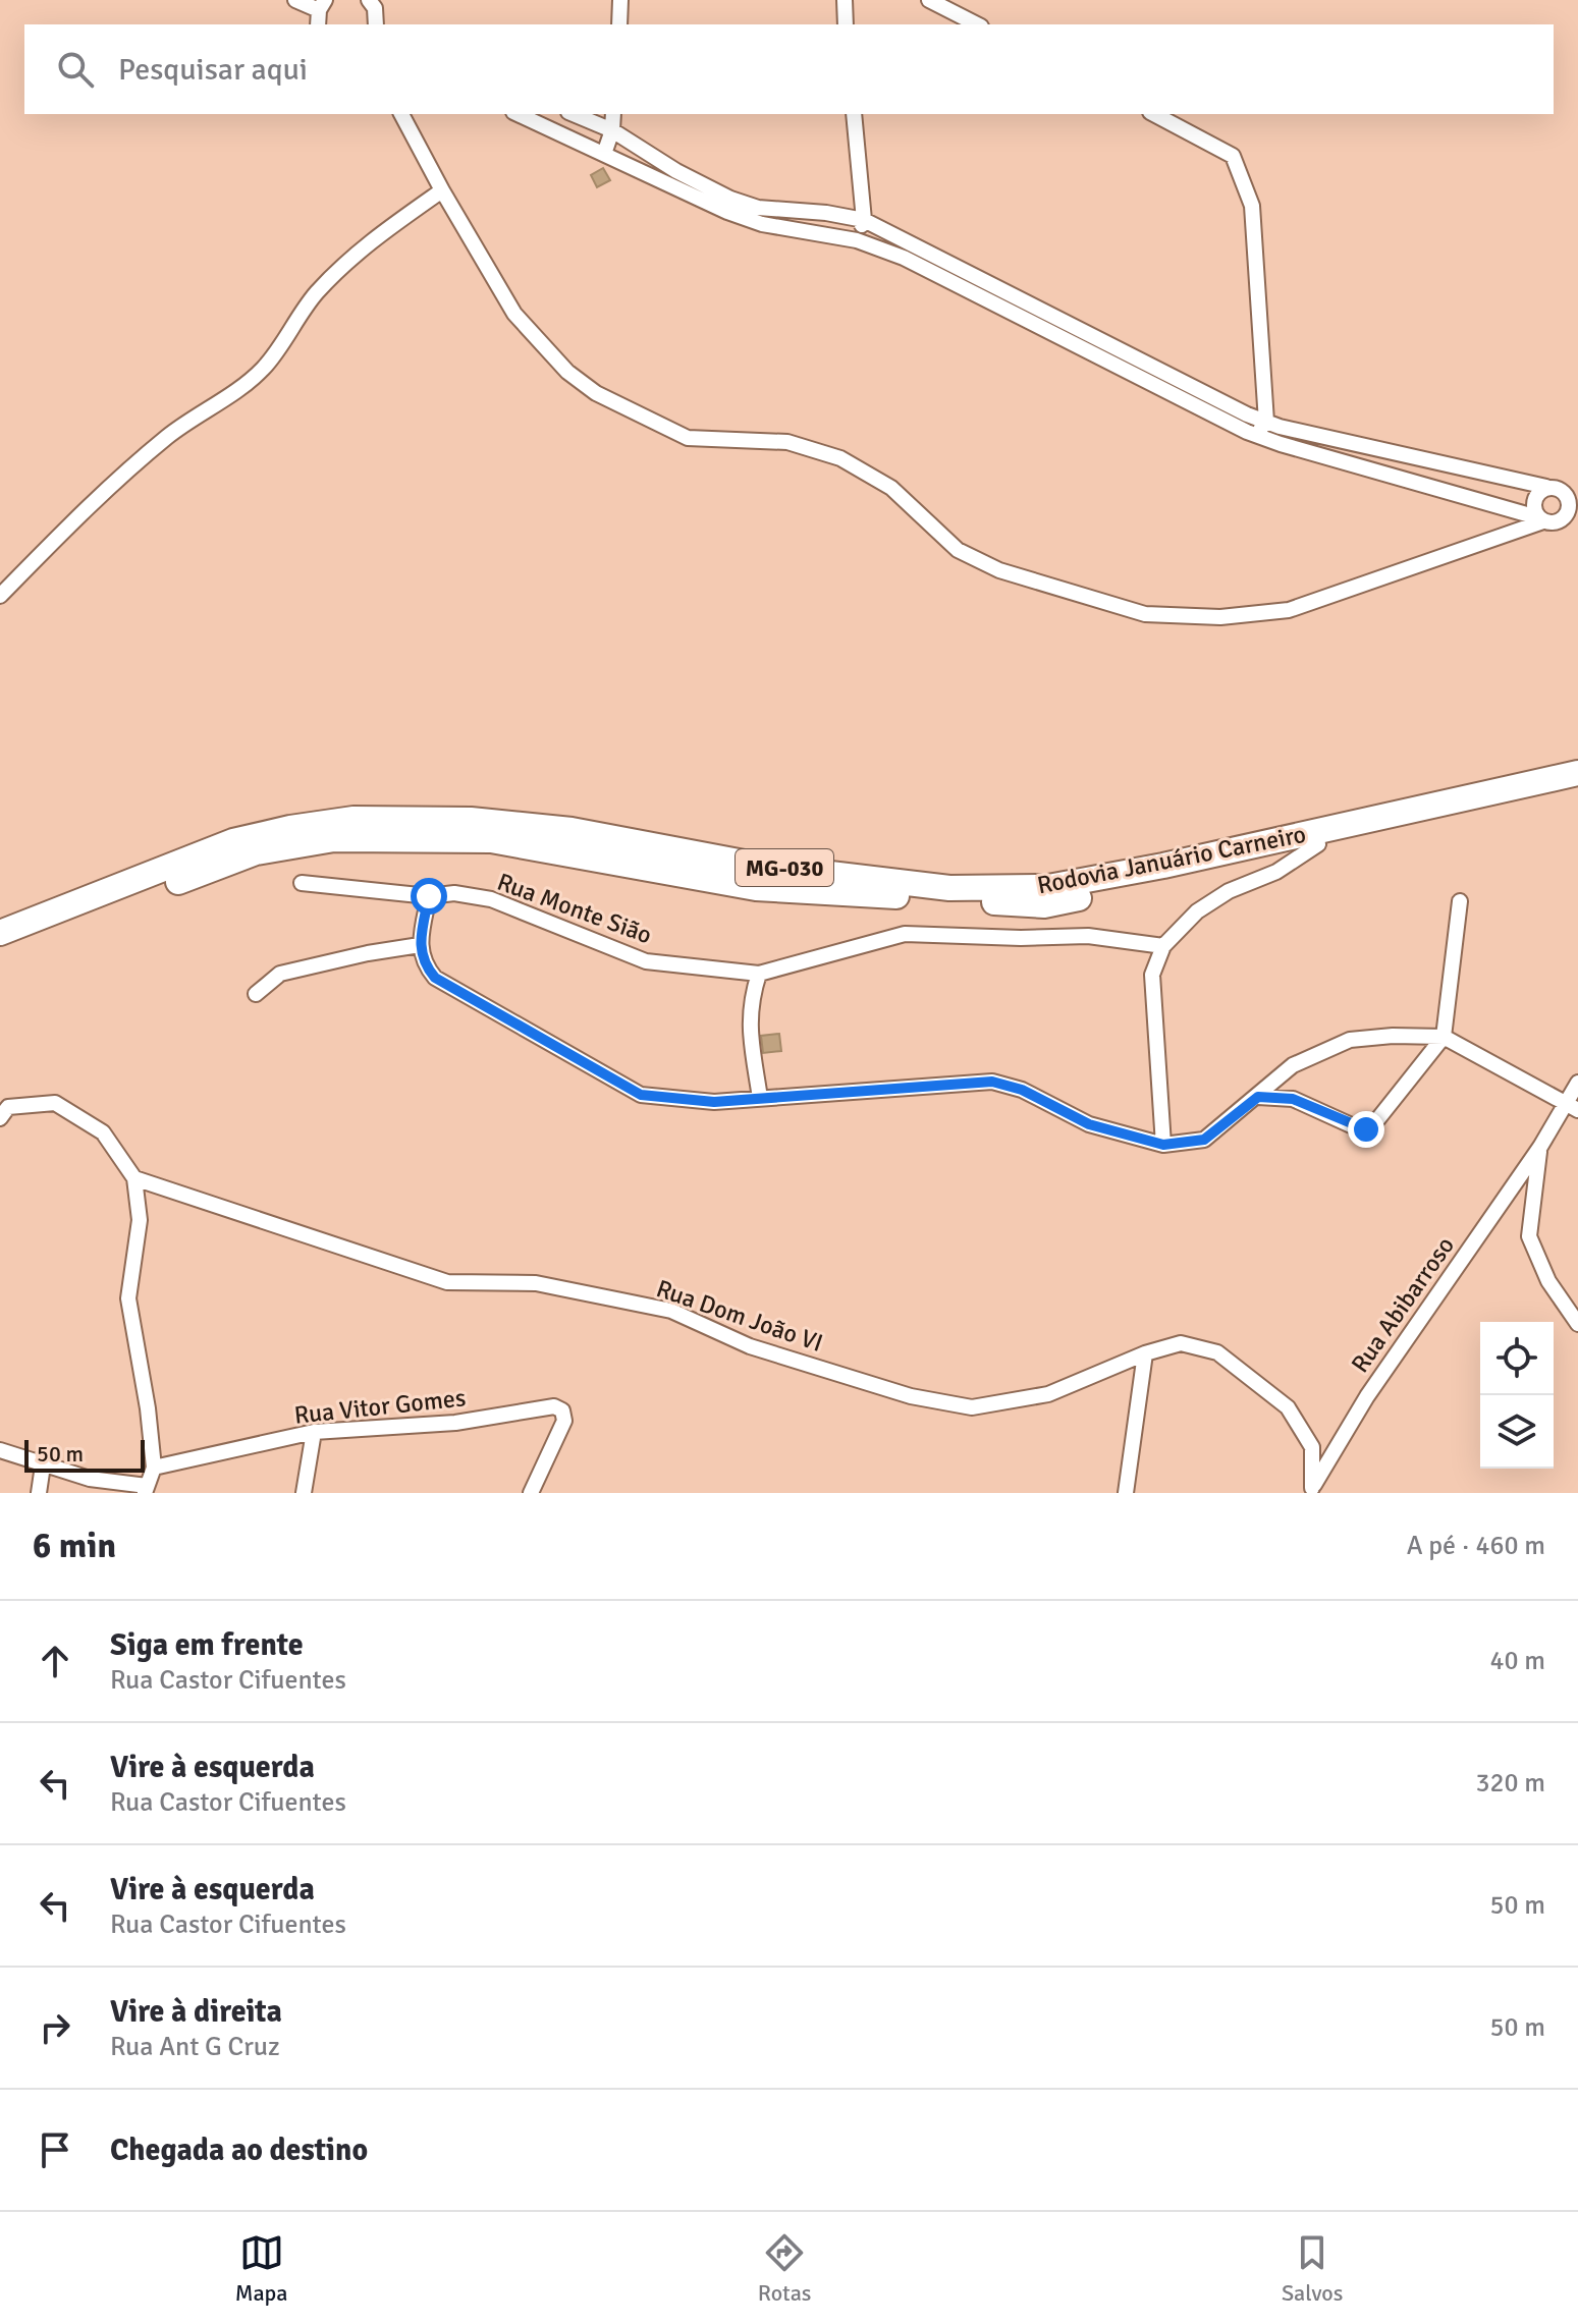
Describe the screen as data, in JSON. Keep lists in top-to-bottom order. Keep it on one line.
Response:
{"streets":{"highway":["Rodovia Januário Carneiro","MG-030"],"street":["Rua Monte Sião","Rua Abibarroso","Rua Dom João VI","Rua Vitor Gomes"]},"crossings":[["Rua Abibarroso","Rua Dom João VI"]],"scale_bar":"50 m","page":{"search":"Pesquisar aqui","scale":"50 m","heading":["6 min","A pé · 460 m"],"list":[["Siga em frente","Rua Castor Cifuentes","40 m"],["Vire à esquerda","Rua Castor Cifuentes","320 m"],["Vire à esquerda","Rua Castor Cifuentes","50 m"],["Vire à direita","Rua Ant G Cruz","50 m"],"Chegada ao destino"],"nav":["Mapa","Rotas","Salvos"]}}
